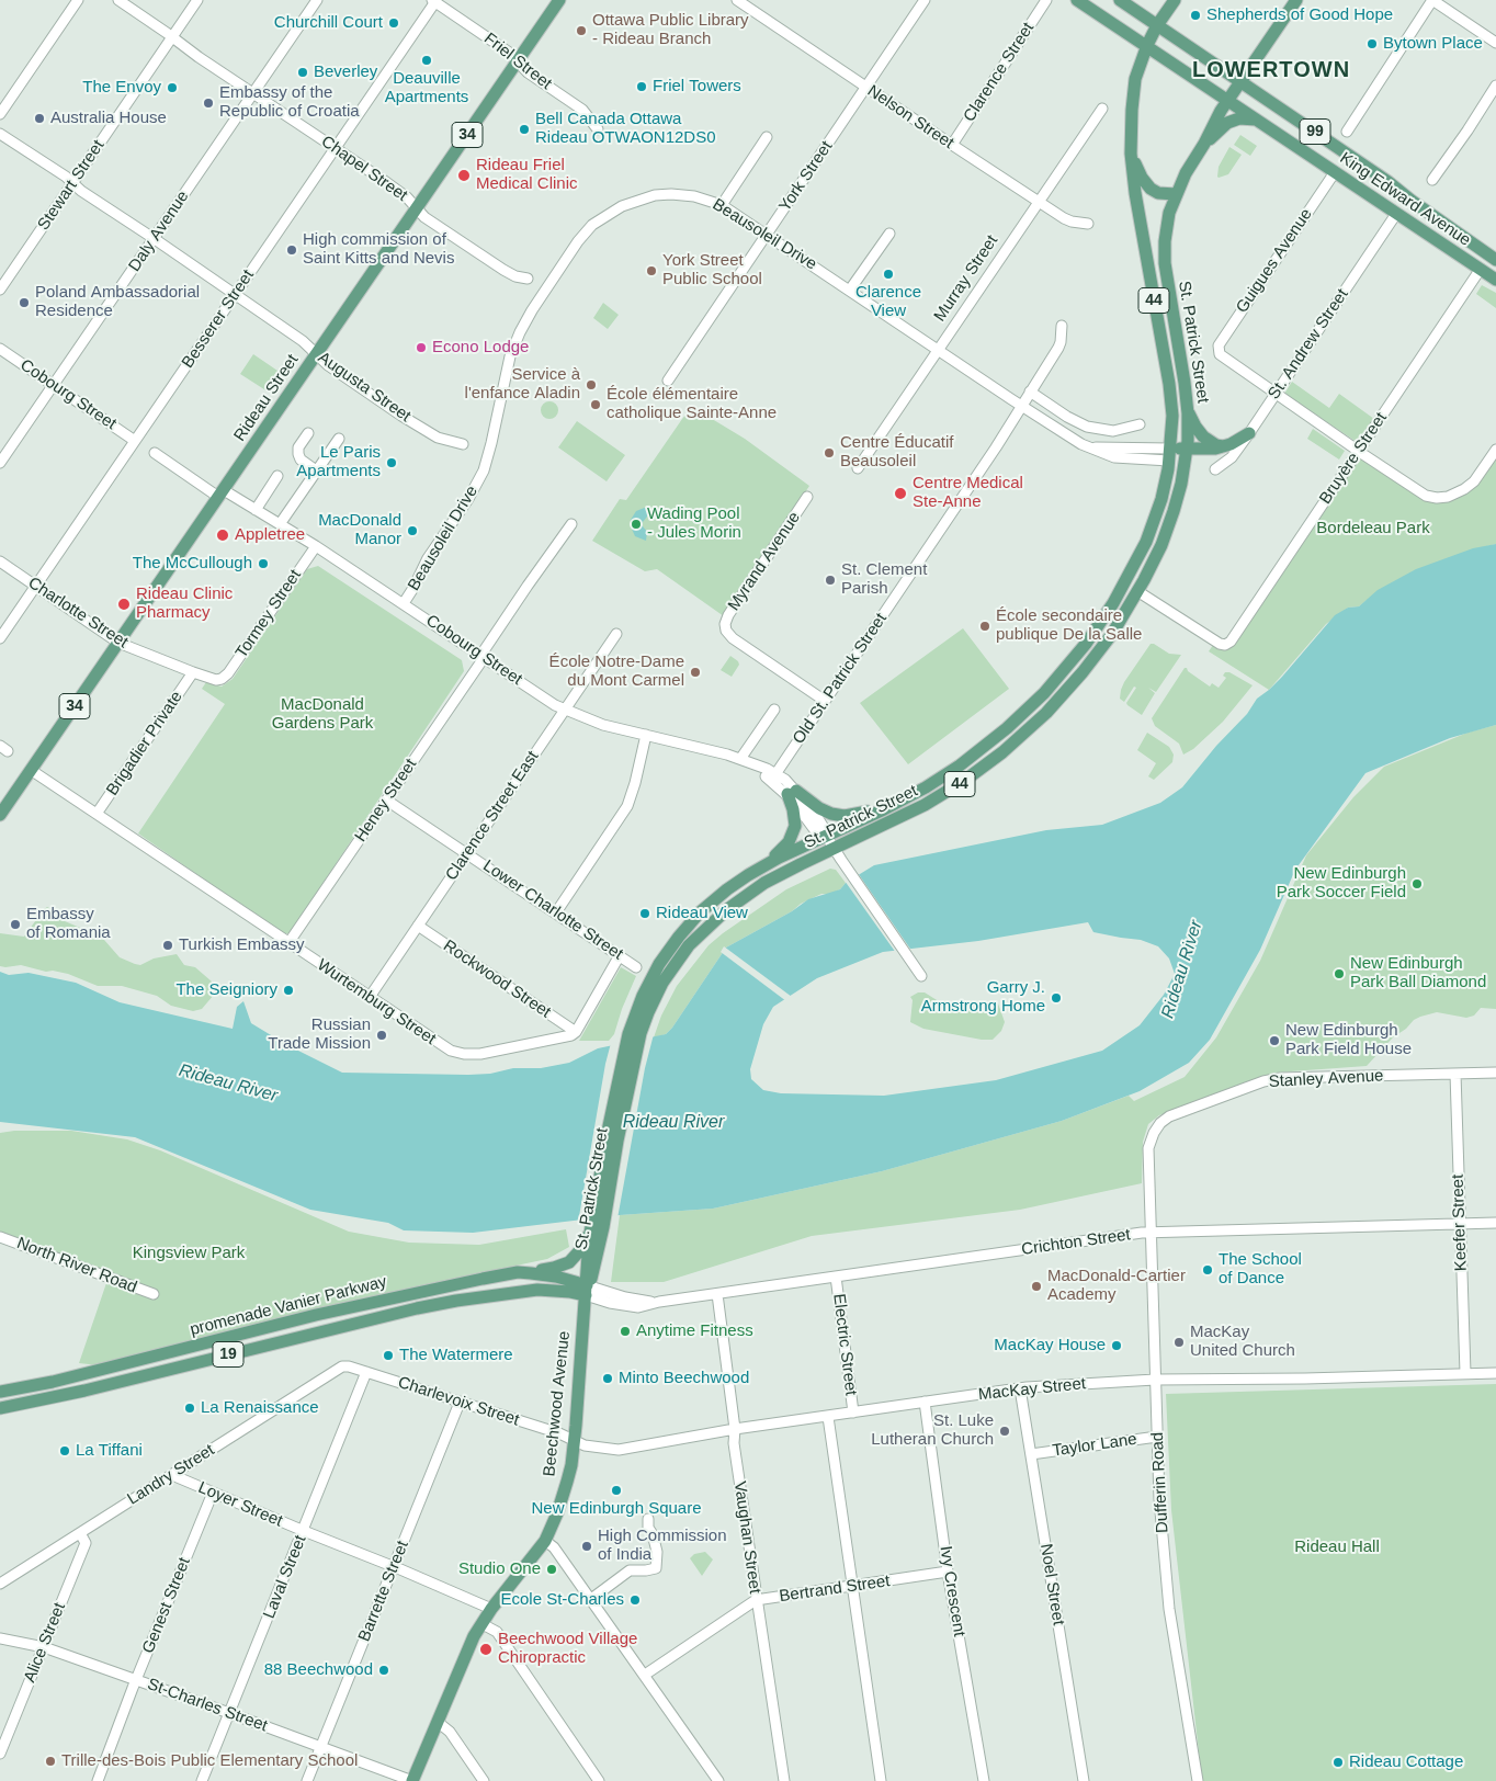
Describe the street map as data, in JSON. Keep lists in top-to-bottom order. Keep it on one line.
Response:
{"streets":{"main road":["99","34","King Edward Avenue","44","St. Patrick Street","Rideau Street","promenade Vanier Parkway","19","Beechwood Avenue"],"street":["Friel Street","Clarence Street","Nelson Street","Chapel Street","York Street","Stewart Street","Daly Avenue","Beausoleil Drive","Guigues Avenue","Murray Street","Besserer Street","St. Andrew Street","Augusta Street","Cobourg Street","Bruyère Street","Myrand Avenue","Charlotte Street","Tormey Street","Old St. Patrick Street","Brigadier Private","Heney Street","Clarence Street East","Lower Charlotte Street","Rockwood Street","Wurtemburg Street","Stanley Avenue","Keefer Street","Crichton Street","North River Road","Electric Street","MacKay Street","Charlevoix Street","Taylor Lane","Landry Street","Dufferin Road","Loyer Street","Vaughan Street","Laval Street","Noel Street","Bertrand Street","Barrette Street","Ivy Crescent","Genest Street","Alice Street","St-Charles Street"]},"crossings":[["Friel Street","Besserer Street"],["Friel Street","Rideau Street"],["Clarence Street","Nelson Street"],["Nelson Street","York Street"],["Nelson Street","Murray Street"],["Chapel Street","Stewart Street"],["Chapel Street","Daly Avenue"],["Chapel Street","Besserer Street"],["Chapel Street","Rideau Street"],["York Street","Beausoleil Drive"],["Stewart Street","Augusta Street"],["King Edward Avenue","Guigues Avenue"],["King Edward Avenue","44"],["King Edward Avenue","St. Patrick Street"],["King Edward Avenue","St. Andrew Street"],["King Edward Avenue","Bruyère Street"],["Daly Avenue","Augusta Street"],["Daly Avenue","Cobourg Street"],["Beausoleil Drive","Murray Street"],["Beausoleil Drive","St. Patrick Street"],["Beausoleil Drive","Cobourg Street"],["Beausoleil Drive","Old St. Patrick Street"],["Guigues Avenue","St. Andrew Street"],["44","St. Patrick Street"],["Besserer Street","Augusta Street"],["Besserer Street","Cobourg Street"],["Besserer Street","Charlotte Street"],["St. Patrick Street","Cobourg Street"],["St. Patrick Street","Bruyère Street"],["St. Patrick Street","Crichton Street"],["St. Patrick Street","promenade Vanier Parkway"],["St. Patrick Street","Beechwood Avenue"],["Augusta Street","Rideau Street"],["Cobourg Street","Rideau Street"],["Cobourg Street","Tormey Street"],["Cobourg Street","Old St. Patrick Street"],["Cobourg Street","Heney Street"],["Cobourg Street","Clarence Street East"],["Rideau Street","Charlotte Street"],["Rideau Street","Wurtemburg Street"],["Myrand Avenue","Old St. Patrick Street"],["Charlotte Street","Tormey Street"],["Charlotte Street","Brigadier Private"],["Brigadier Private","Wurtemburg Street"],["Heney Street","Lower Charlotte Street"],["Heney Street","Wurtemburg Street"],["Clarence Street East","Lower Charlotte Street"],["Clarence Street East","Rockwood Street"],["Clarence Street East","Wurtemburg Street"],["Rockwood Street","Wurtemburg Street"],["Stanley Avenue","Keefer Street"],["Stanley Avenue","Dufferin Road"],["Keefer Street","Crichton Street"],["Keefer Street","MacKay Street"],["Crichton Street","promenade Vanier Parkway"],["Crichton Street","Electric Street"],["Crichton Street","Beechwood Avenue"],["Crichton Street","Dufferin Road"],["Crichton Street","Vaughan Street"],["promenade Vanier Parkway","Beechwood Avenue"],["Electric Street","MacKay Street"],["MacKay Street","Charlevoix Street"],["MacKay Street","Beechwood Avenue"],["MacKay Street","Dufferin Road"],["MacKay Street","Vaughan Street"],["MacKay Street","Noel Street"],["MacKay Street","Ivy Crescent"],["Charlevoix Street","Beechwood Avenue"],["Charlevoix Street","Landry Street"],["Charlevoix Street","Laval Street"],["Charlevoix Street","Barrette Street"],["Beechwood Avenue","Loyer Street"],["Beechwood Avenue","St-Charles Street"],["Taylor Lane","Dufferin Road"],["Taylor Lane","Noel Street"],["Landry Street","Loyer Street"],["Landry Street","Alice Street"],["Loyer Street","Laval Street"],["Loyer Street","Barrette Street"],["Loyer Street","Genest Street"],["Vaughan Street","Bertrand Street"],["Laval Street","St-Charles Street"],["Bertrand Street","Ivy Crescent"],["Barrette Street","St-Charles Street"],["Genest Street","St-Charles Street"],["Alice Street","St-Charles Street"]],"districts":["LOWERTOWN"],"water":["Rideau River"],"parks":["Bordeleau Park","MacDonald Gardens Park","Kingsview Park","Rideau Hall"],"places":["Shepherds of Good Hope","Churchill Court","Ottawa Public Library - Rideau Branch","Bytown Place","Deauville Apartments","Beverley","Friel Towers","The Envoy","Embassy of the Republic of Croatia","Australia House","Bell Canada Ottawa Rideau OTWAON12DS0","Rideau Friel Medical Clinic","High commission of Saint Kitts and Nevis","York Street Public School","Clarence View","Poland Ambassadorial Residence","Econo Lodge","Service à l'enfance Aladin","École élémentaire catholique Sainte-Anne","Centre Éducatif Beausoleil","Le Paris Apartments","Centre Medical Ste-Anne","Wading Pool - Jules Morin","MacDonald Manor","Appletree","The McCullough","St. Clement Parish","Rideau Clinic Pharmacy","École secondaire publique De la Salle","École Notre-Dame du Mont Carmel","New Edinburgh Park Soccer Field","Rideau View","Embassy of Romania","Turkish Embassy","New Edinburgh Park Ball Diamond","The Seigniory","Garry J. Armstrong Home","Russian Trade Mission","New Edinburgh Park Field House","The School of Dance","MacDonald-Cartier Academy","Anytime Fitness","MacKay United Church","MacKay House","The Watermere","Minto Beechwood","La Renaissance","St. Luke Lutheran Church","La Tiffani","New Edinburgh Square","High Commission of India","Studio One","Ecole St-Charles","Beechwood Village Chiropractic","88 Beechwood","Trille-des-Bois Public Elementary School","Rideau Cottage"]}
